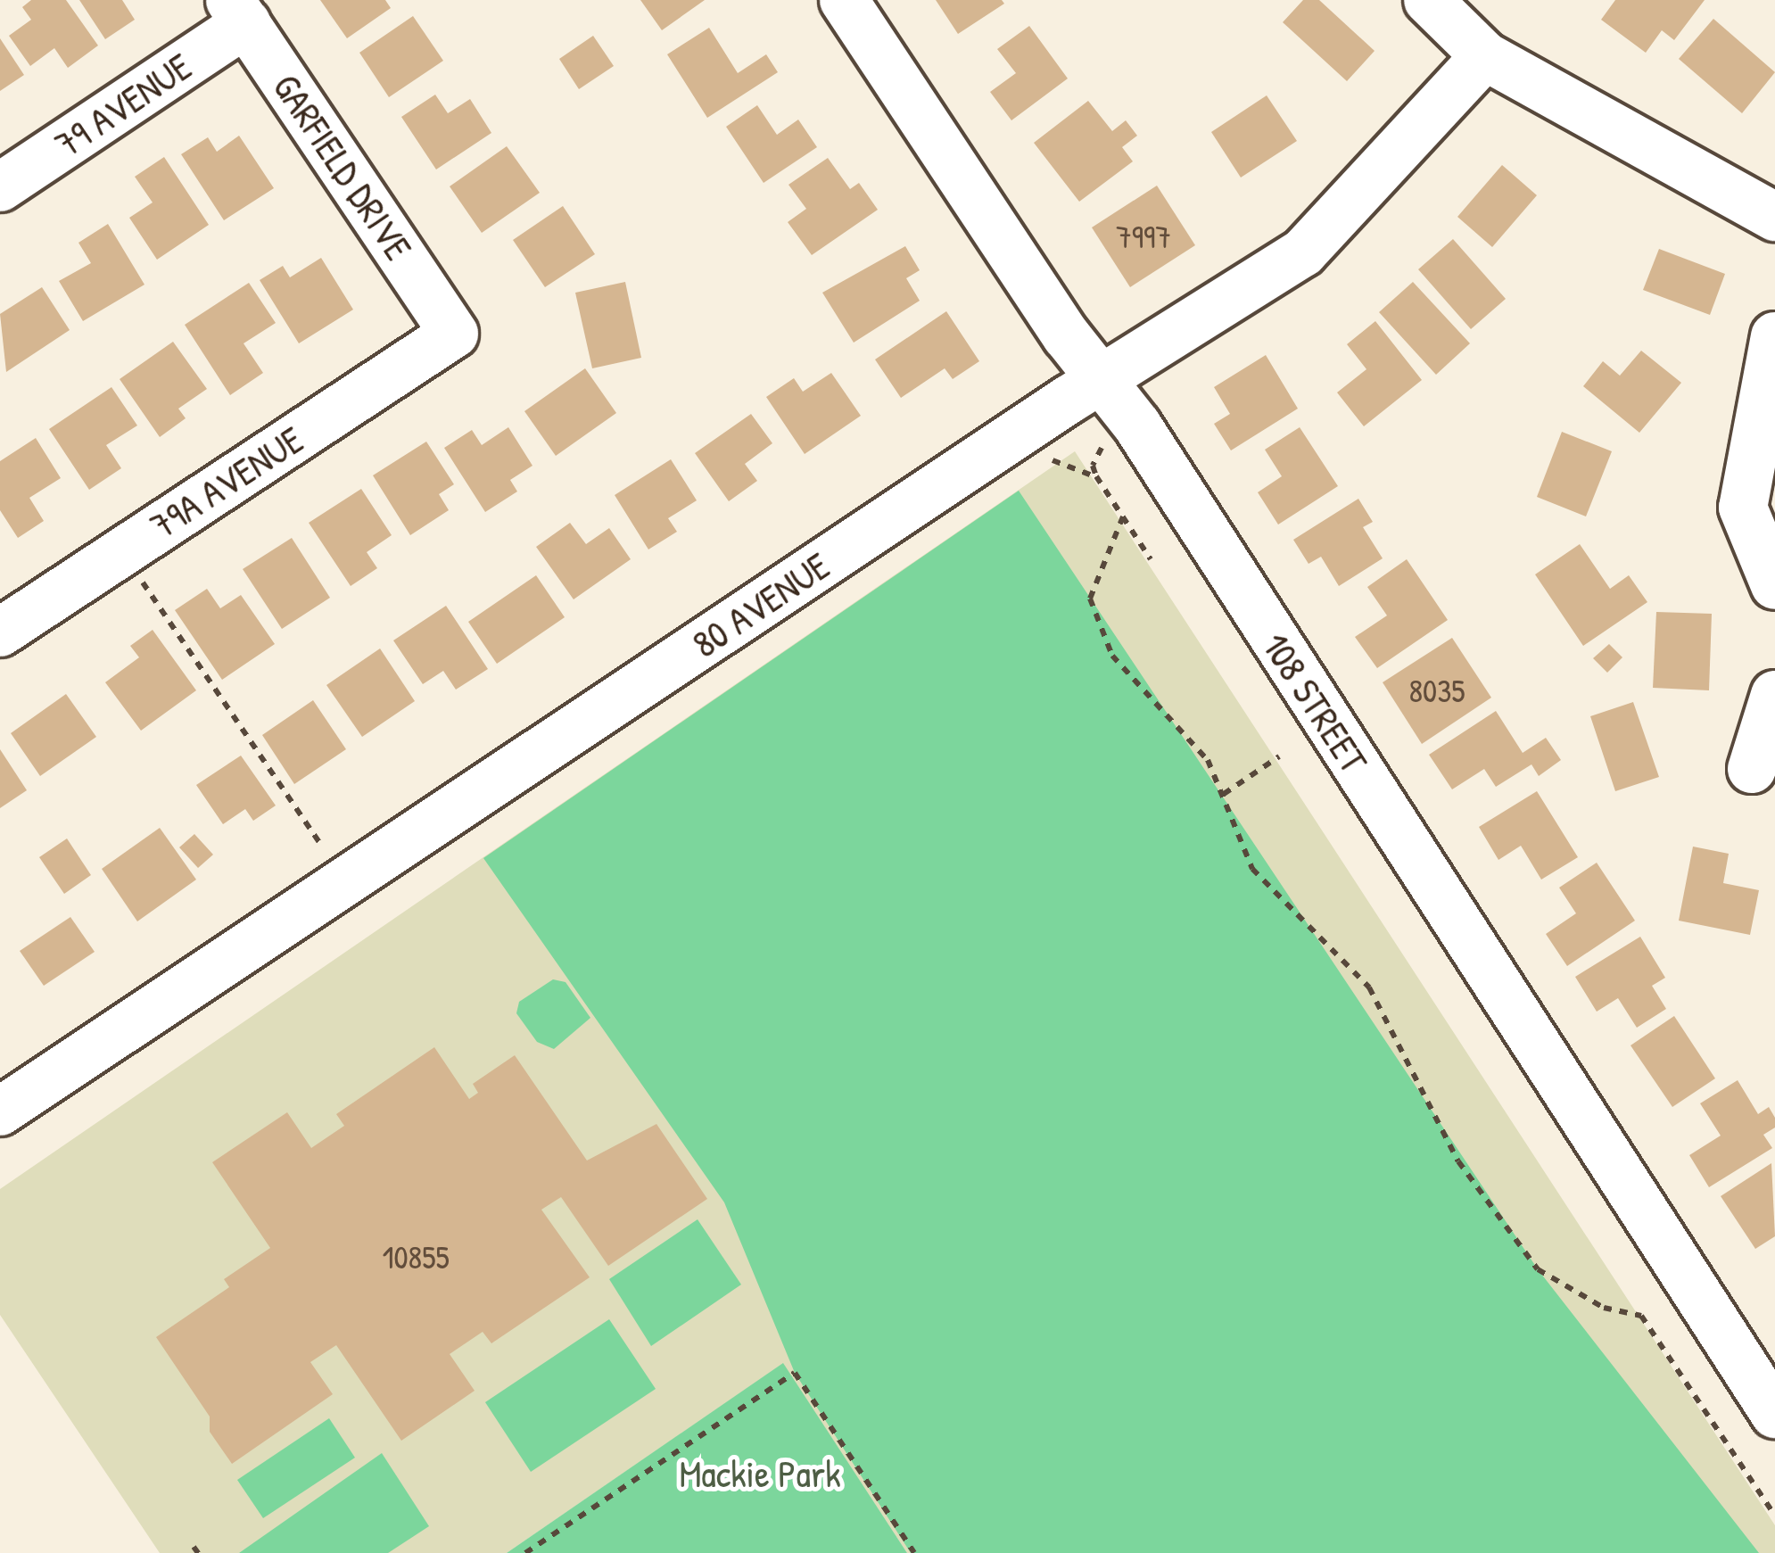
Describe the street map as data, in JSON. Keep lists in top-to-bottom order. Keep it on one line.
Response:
{"streets":{"street":["79 AVENUE","GARFIELD DRIVE","79A AVENUE","80 AVENUE","108 STREET"]},"crossings":[["79 AVENUE","GARFIELD DRIVE"],["GARFIELD DRIVE","79A AVENUE"],["80 AVENUE","108 STREET"]],"parks":["Mackie Park"],"house_numbers":["7997","8035","10855"]}
